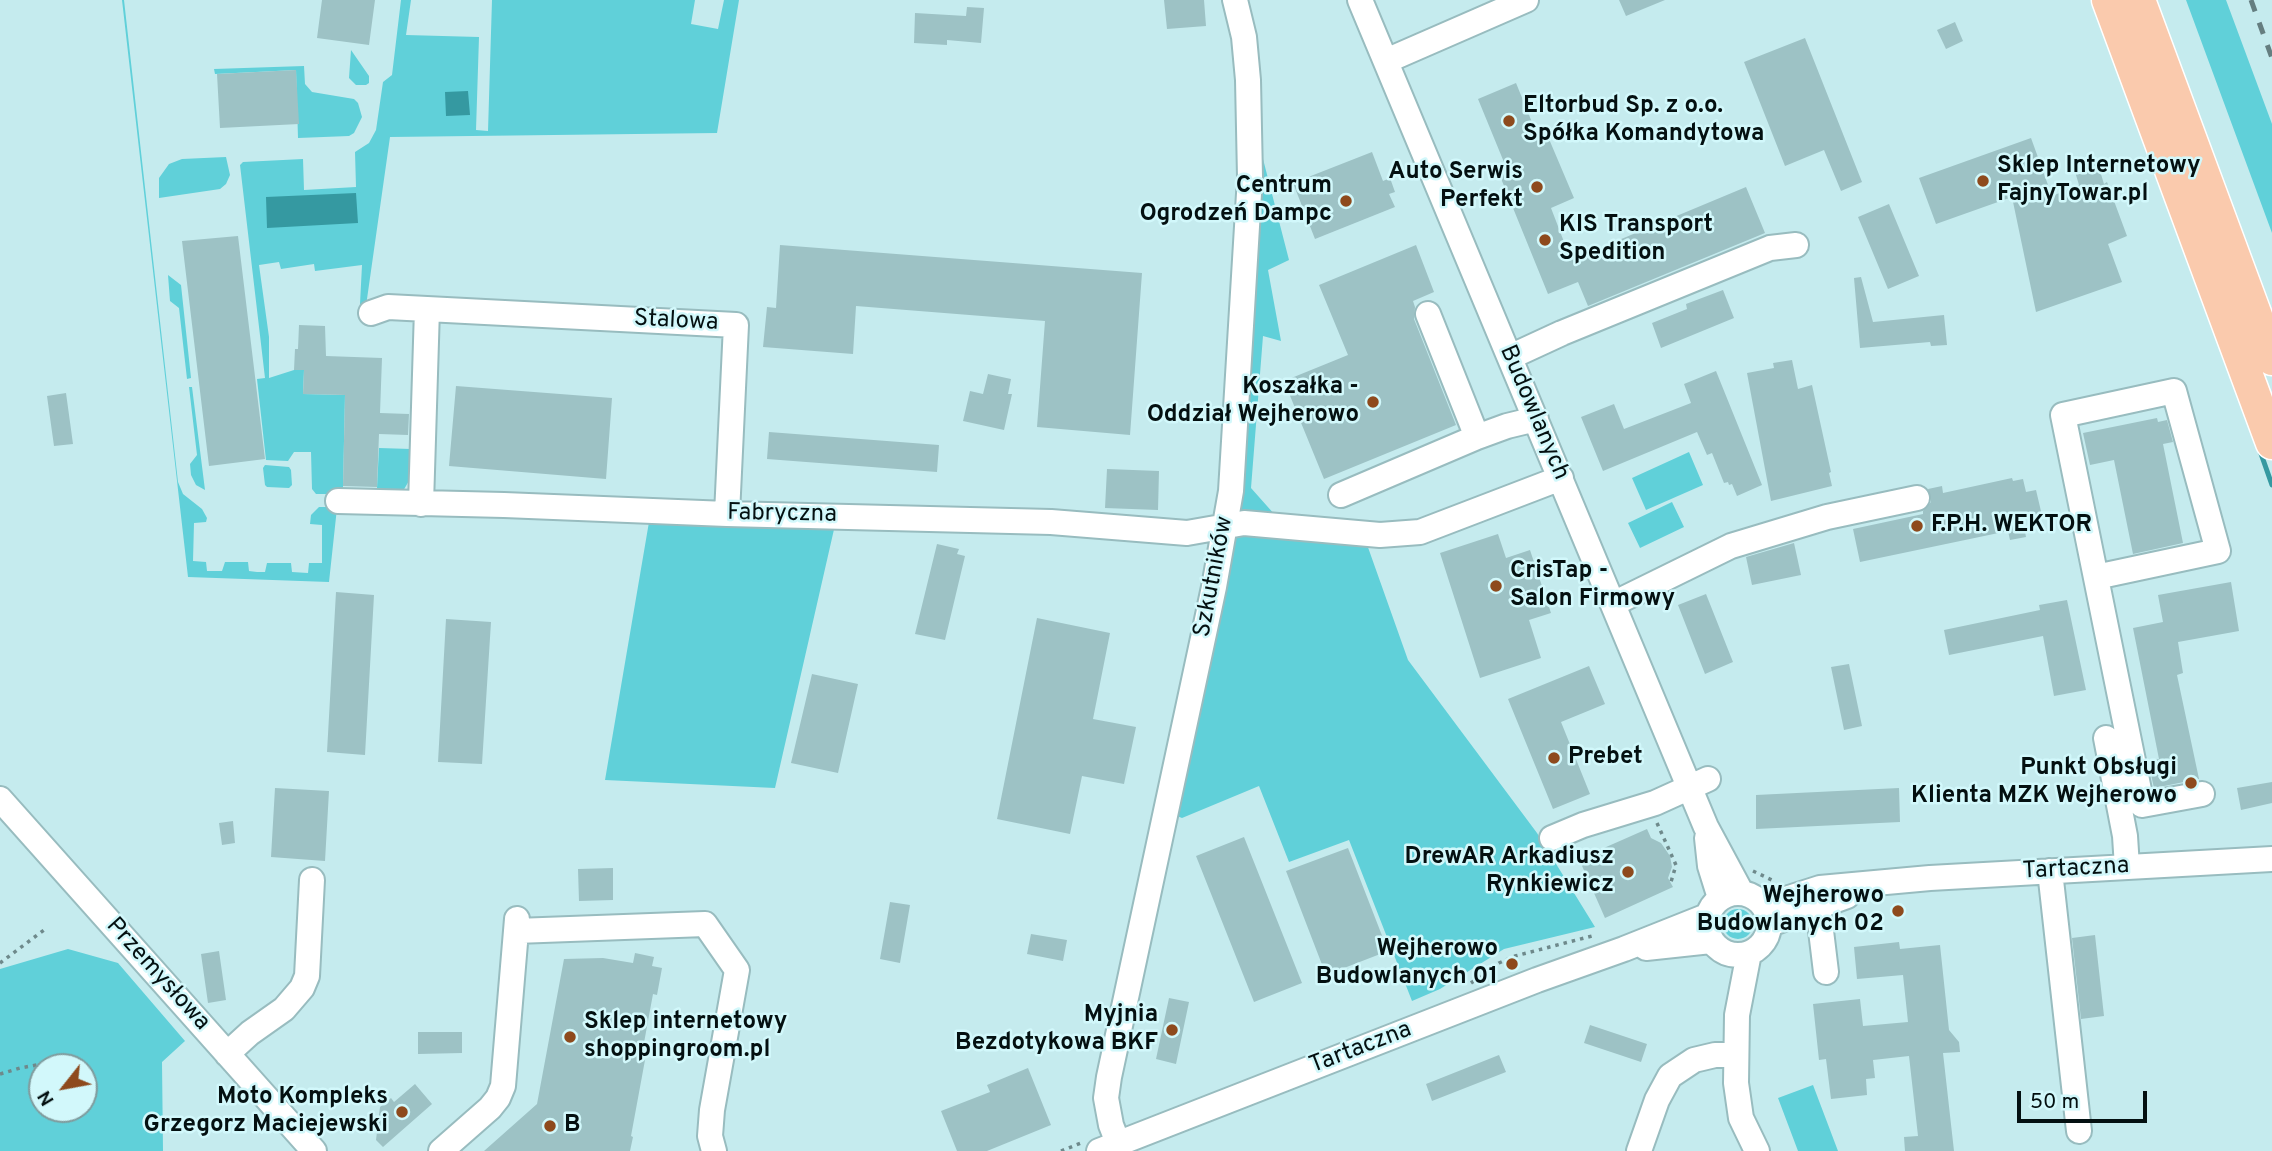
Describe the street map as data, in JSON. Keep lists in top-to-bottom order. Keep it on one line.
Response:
{"streets":{"street":["Stalowa","Budowlanych","Fabryczna","Szkutników","Tartaczna","Przemysłowa"]},"crossings":[["Stalowa","Fabryczna"],["Budowlanych","Fabryczna"],["Budowlanych","Tartaczna"],["Fabryczna","Szkutników"],["Szkutników","Tartaczna"]],"places":["Eltorbud Sp. z o.o. Spółka Komandytowa","Sklep Internetowy FajnyTowar.pl","Auto Serwis Perfekt","Centrum Ogrodzeń Dampc","KIS Transport Spedition","Koszałka - Oddział Wejherowo","F.P.H. WEKTOR","CrisTap - Salon Firmowy","Prebet","Punkt Obsługi Klienta MZK Wejherowo","DrewAR Arkadiusz Rynkiewicz","Wejherowo Budowlanych 02","Wejherowo Budowlanych 01","Myjnia Bezdotykowa BKF","Sklep internetowy shoppingroom.pl","Moto Kompleks Grzegorz Maciejewski","B"],"scale_bar":"50 m","north":"bottom left"}
